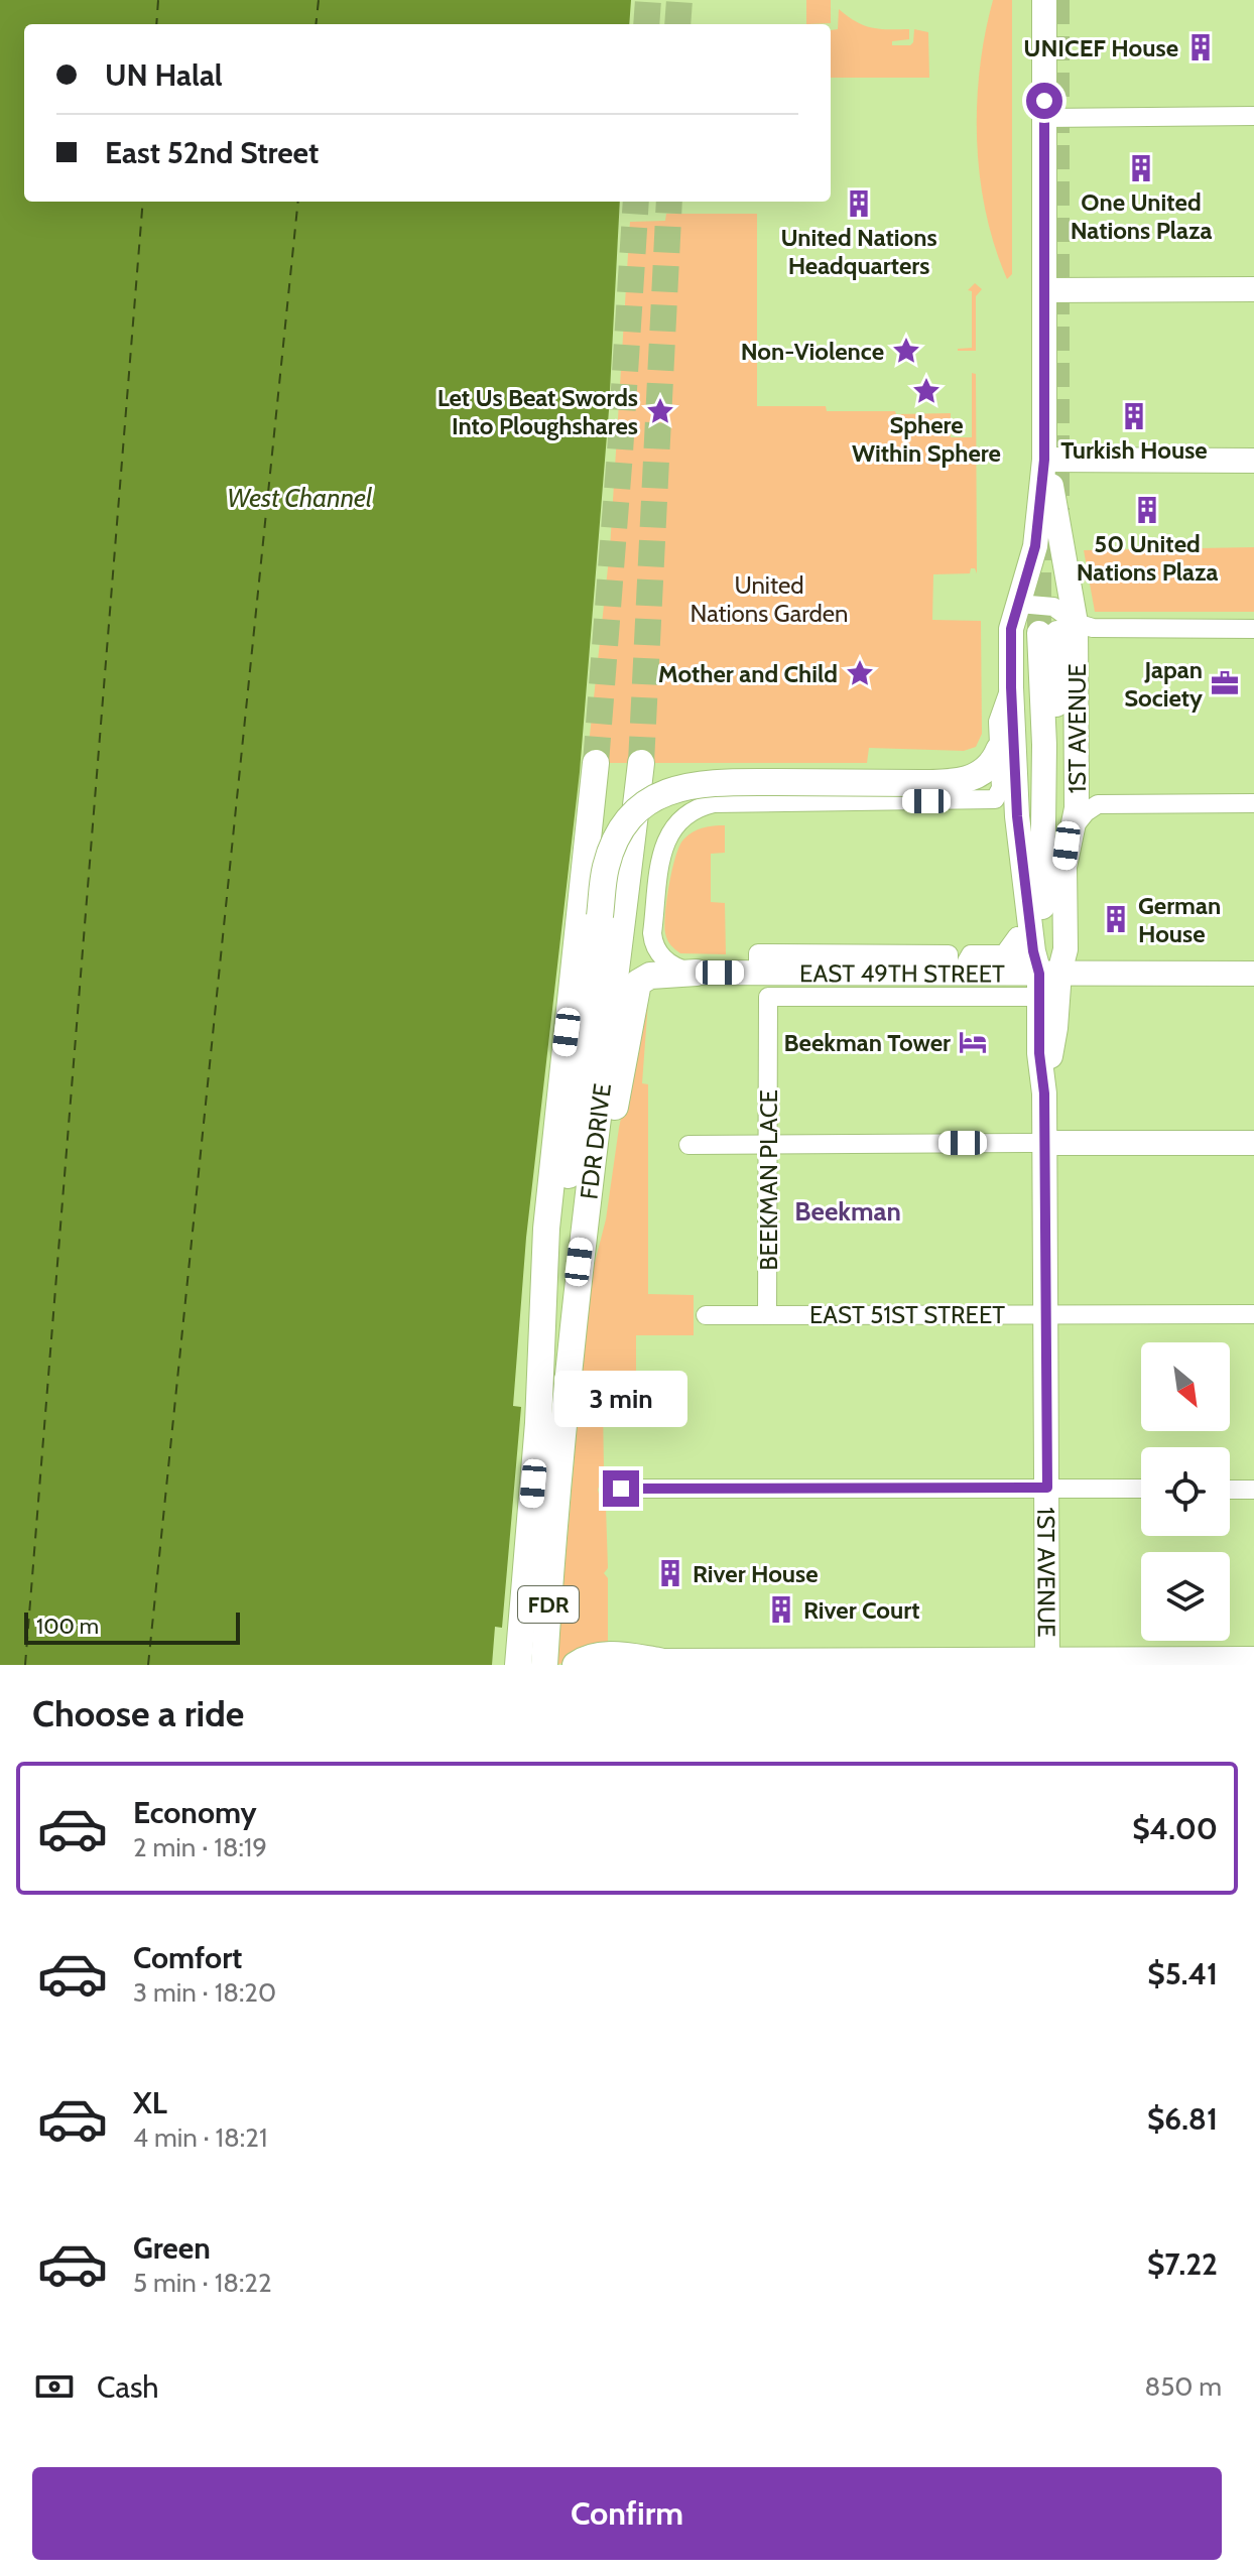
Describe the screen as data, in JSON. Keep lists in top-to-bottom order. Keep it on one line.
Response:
{"streets":{"highway":["FDR DRIVE","FDR"],"main road":["1ST AVENUE","EAST 49TH STREET"],"street":["BEEKMAN PLACE","EAST 51ST STREET"]},"crossings":[["1ST AVENUE","EAST 49TH STREET"],["1ST AVENUE","BEEKMAN PLACE"],["1ST AVENUE","EAST 51ST STREET"],["EAST 49TH STREET","BEEKMAN PLACE"],["BEEKMAN PLACE","EAST 51ST STREET"]],"districts":["Beekman"],"water":["West Channel"],"parks":["United Nations Garden"],"places":{"building":["UNICEF House","One United Nations Plaza","United Nations Headquarters","Turkish House","50 United Nations Plaza","German House","River House","River Court"],"place":["Non-Violence","Sphere Within Sphere","Let Us Beat Swords Into Ploughshares","Mother and Child"],"office":["Japan Society"],"hotel":["Beekman Tower"]},"scale_bar":"100 m","north":"bottom right","page":{"banner":["UN Halal","East 52nd Street"],"bubble":"3 min","scale":"100 m","heading":"Choose a ride","list":[{"name":"Economy","note":"2 min · 18:19","value":"$4.00"},{"name":"Comfort","note":"3 min · 18:20","value":"$5.41"},{"name":"XL","note":"4 min · 18:21","value":"$6.81"},{"name":"Green","note":"5 min · 18:22","value":"$7.22"}],"pay":["Cash","850 m"],"buttons":"Confirm"}}
